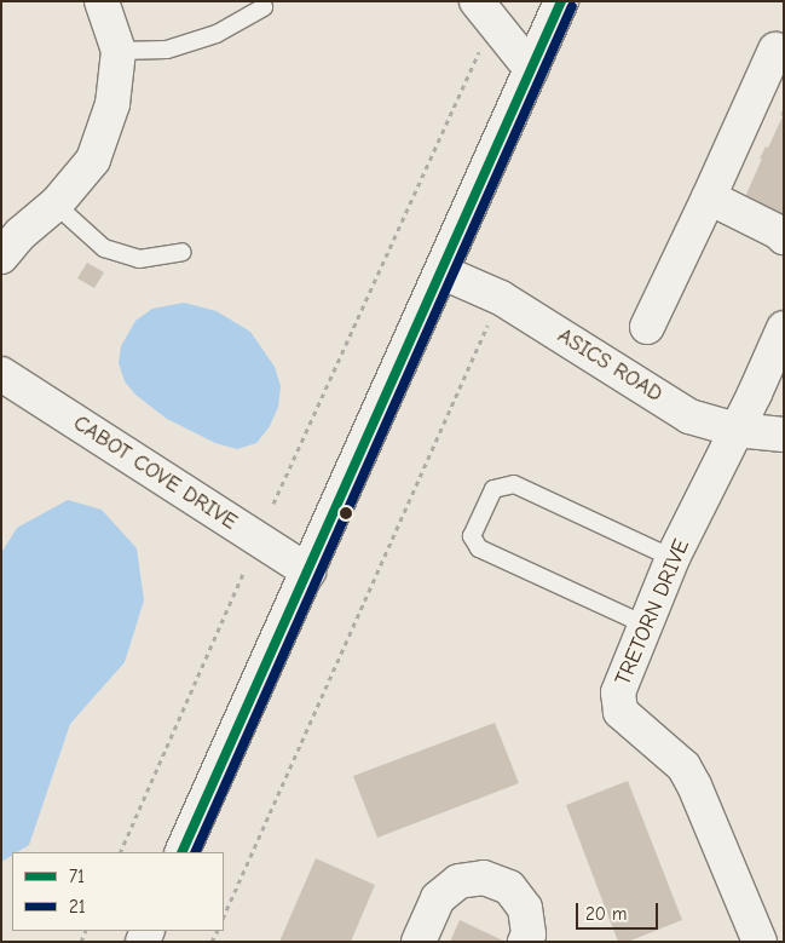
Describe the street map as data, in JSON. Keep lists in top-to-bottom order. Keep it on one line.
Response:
{"streets":{"street":["ASICS ROAD","CABOT COVE DRIVE","TRETORN DRIVE"]},"crossings":[["ASICS ROAD","TRETORN DRIVE"]],"lines":["transit line 71","transit line 21"],"legend":["71","21"],"scale_bar":"20 m"}
